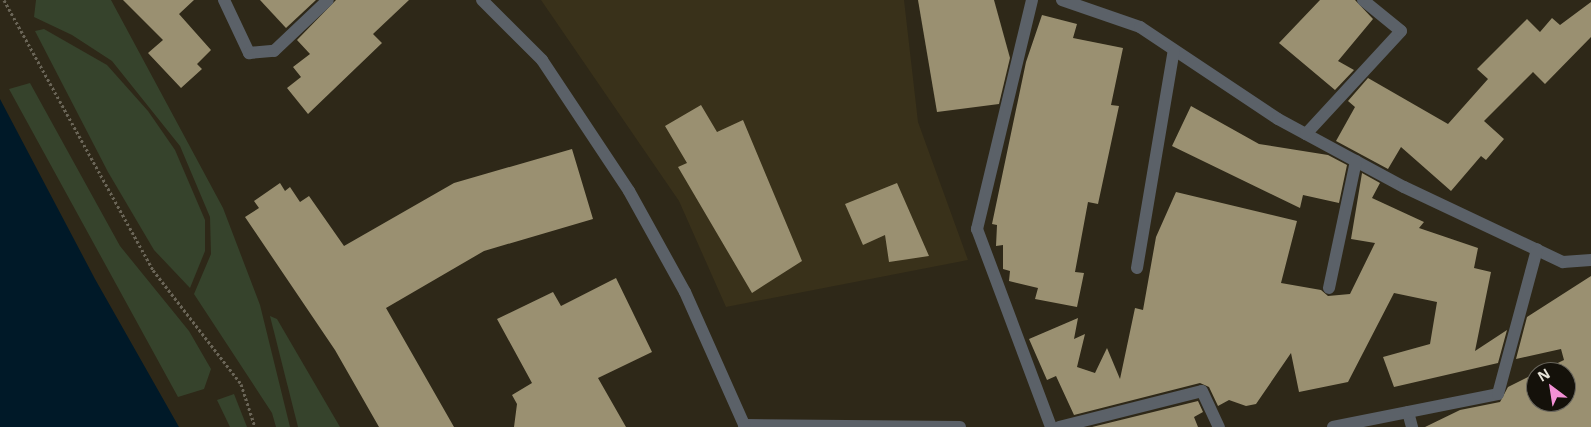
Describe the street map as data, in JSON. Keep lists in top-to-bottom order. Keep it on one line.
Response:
{"north":"top left"}
